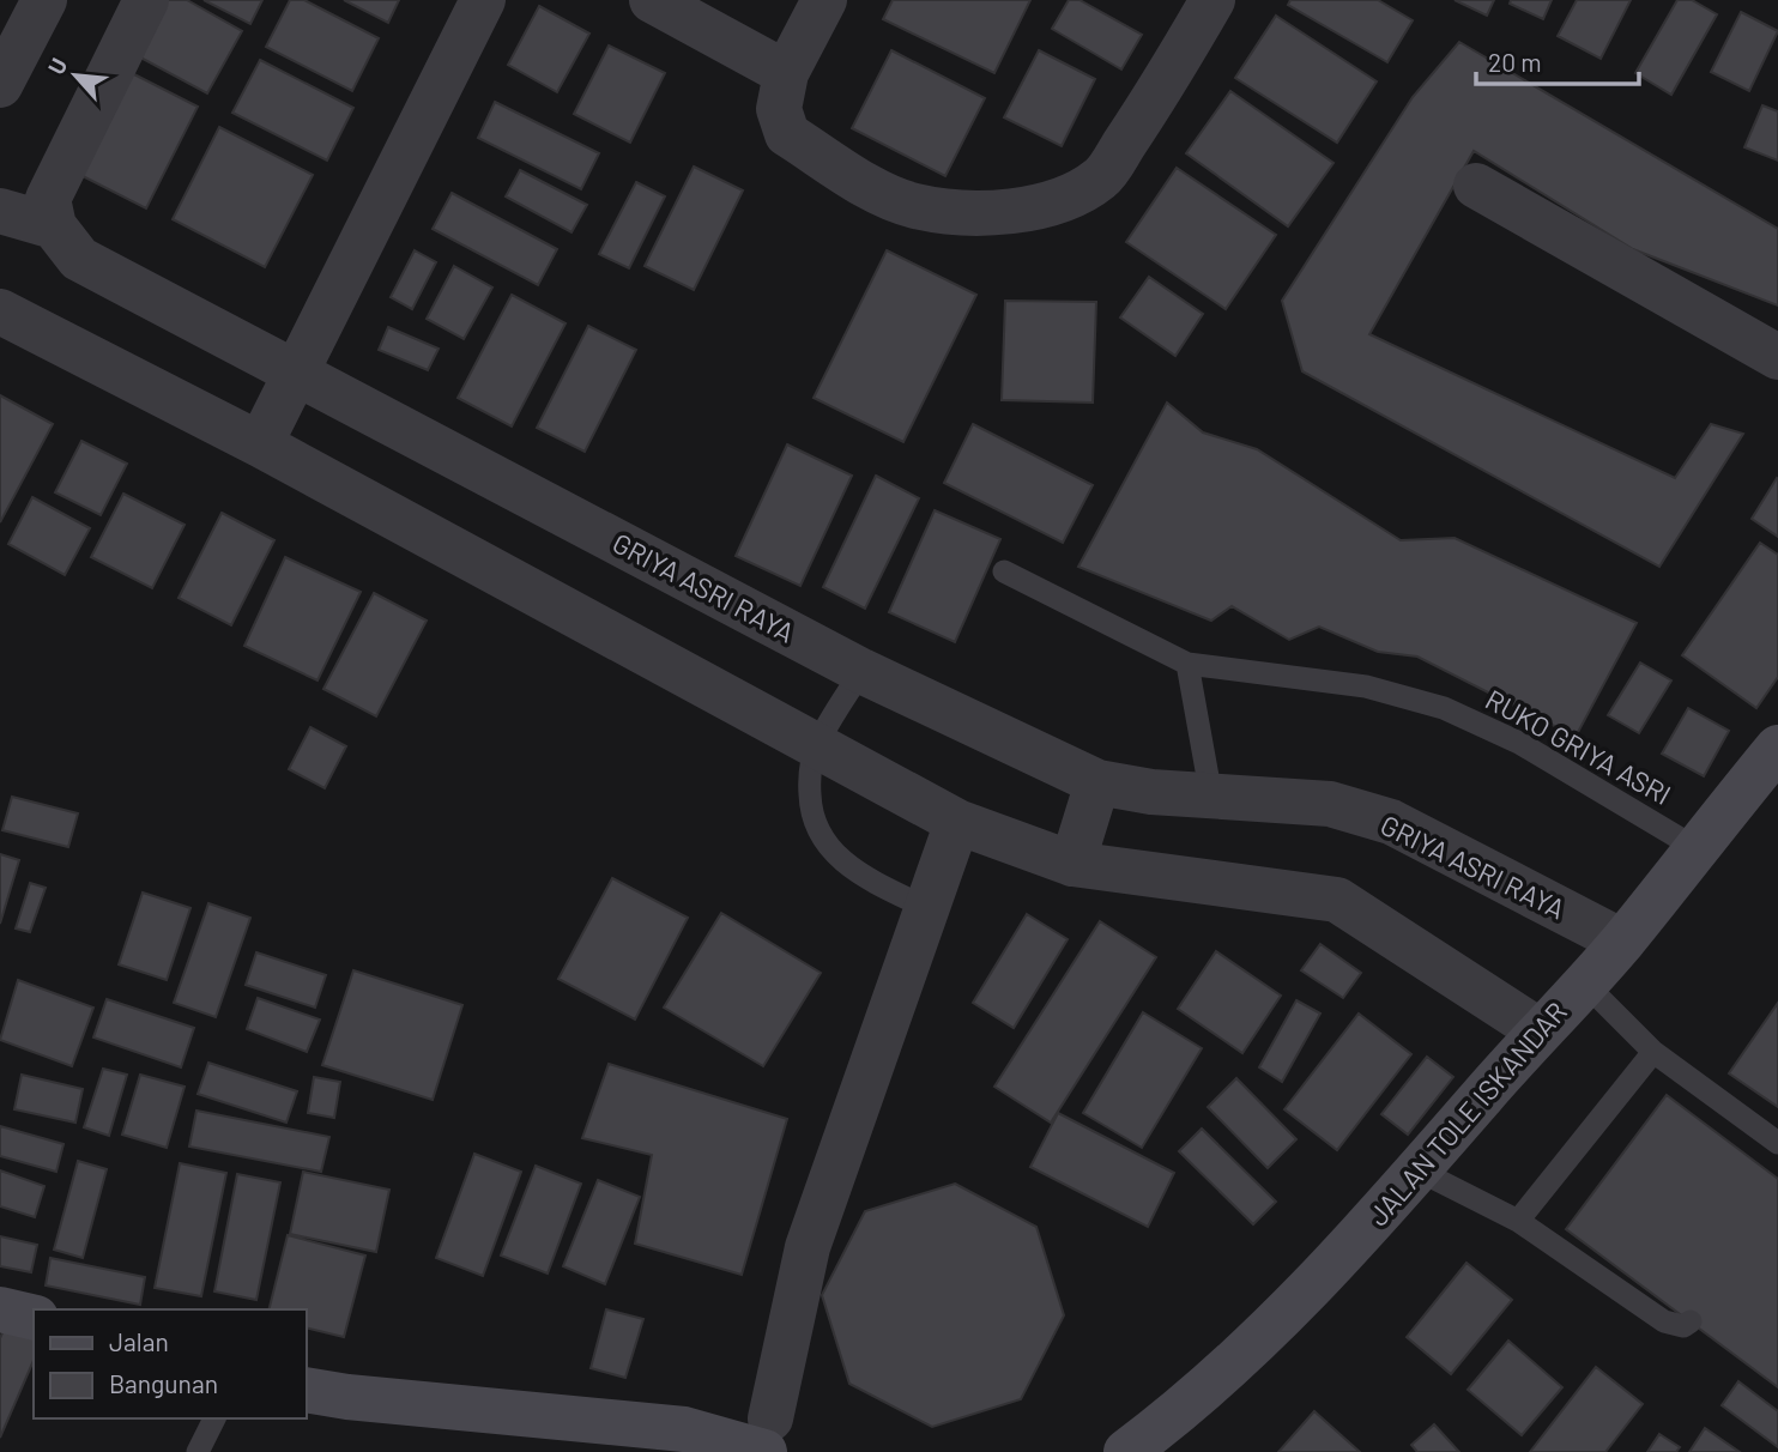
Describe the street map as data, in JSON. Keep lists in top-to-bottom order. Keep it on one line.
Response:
{"streets":{"main road":["JALAN TOLE ISKANDAR"],"street":["GRIYA ASRI RAYA"],"lane":["RUKO GRIYA ASRI"]},"crossings":[["GRIYA ASRI RAYA","JALAN TOLE ISKANDAR"],["RUKO GRIYA ASRI","JALAN TOLE ISKANDAR"]],"legend":["Jalan","Bangunan"],"scale_bar":"20 m","north":"top left"}
